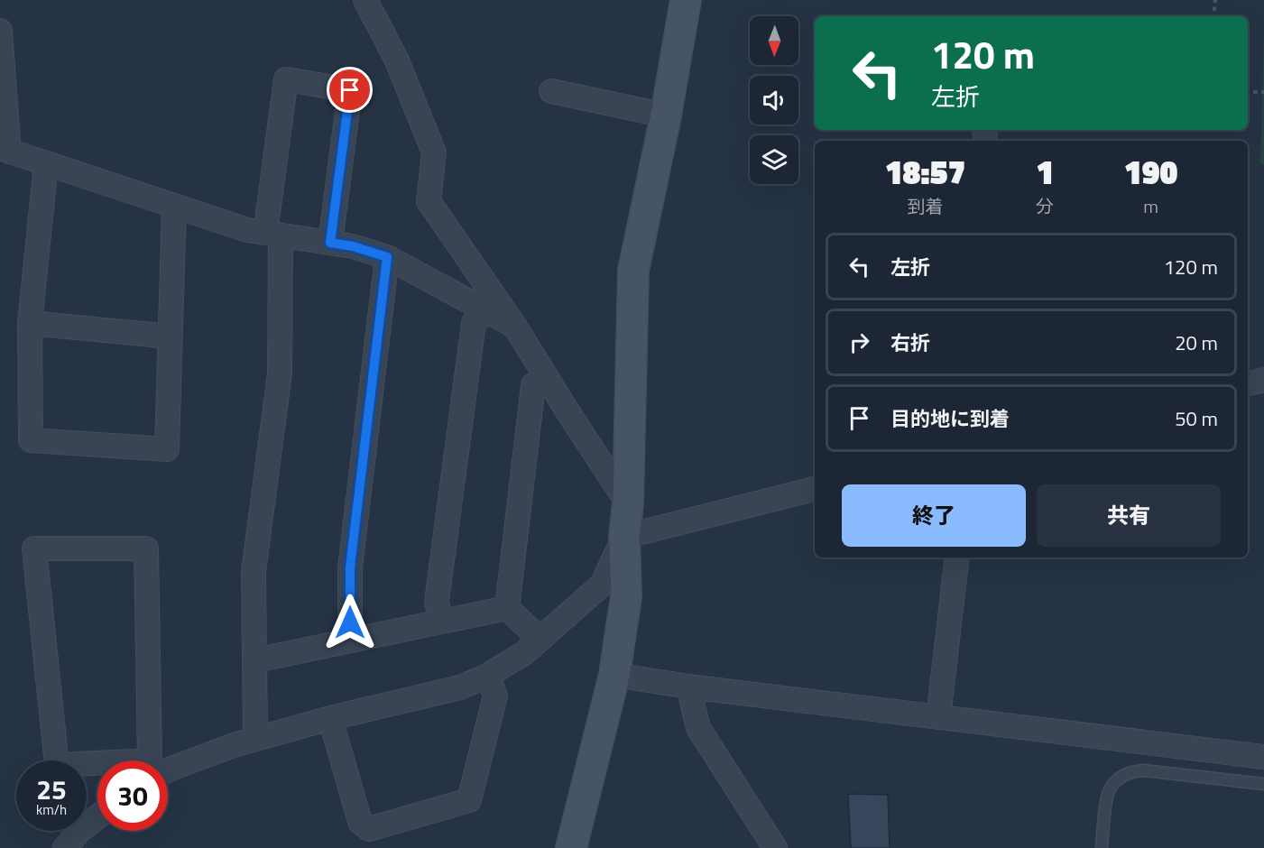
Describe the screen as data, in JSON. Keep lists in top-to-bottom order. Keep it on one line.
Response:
{"north":"bottom","page":{"turn":["120 m","左折"],"eta":["18:57","到着","1","分","190","m"],"list":[{"name":"左折","value":"120 m"},{"name":"右折","value":"20 m"},{"name":"目的地に到着","value":"50 m"}],"buttons":["終了","共有"],"speed":"25 km/h","limit":"30"}}
